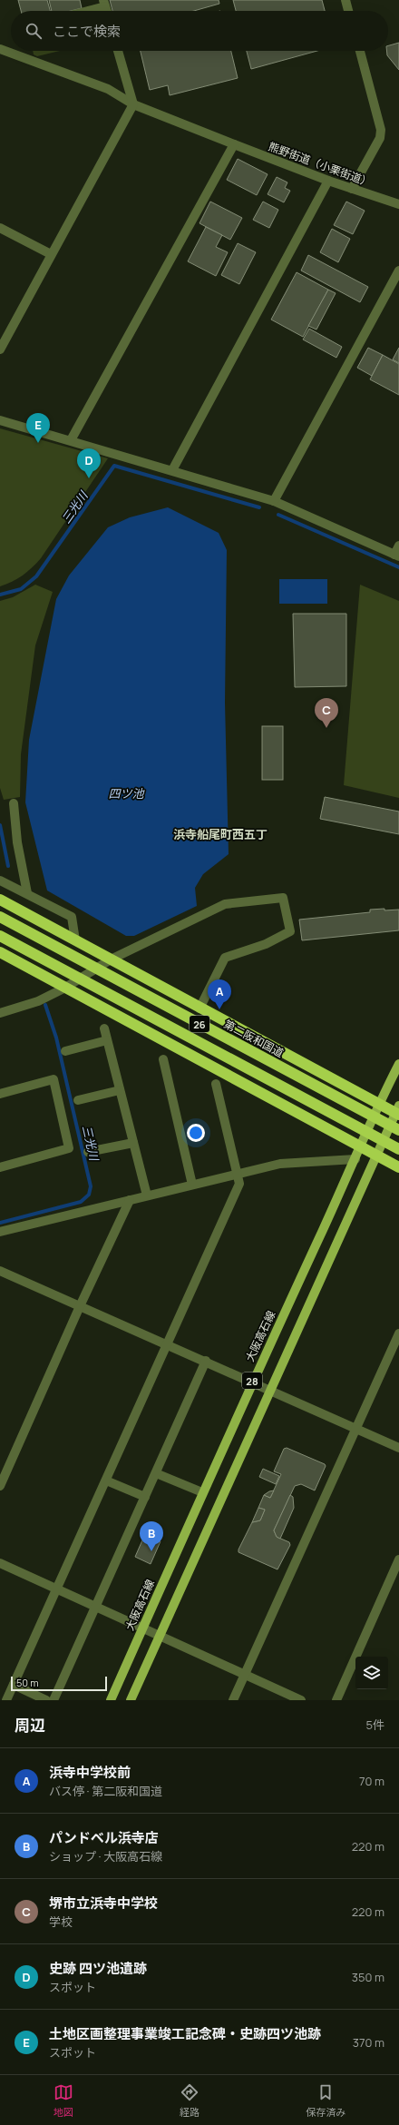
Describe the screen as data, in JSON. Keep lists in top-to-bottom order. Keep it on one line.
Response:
{"streets":{"highway":["26","第二阪和国道"],"main road":["大阪高石線","28"],"street":["熊野街道（小栗街道）"]},"crossings":[["26","大阪高石線"],["26","28"]],"districts":["浜寺船尾町西五丁"],"water":["三光川","四ツ池"],"scale_bar":"50 m","page":{"search":"ここで検索","pins":["E","D","C","A","B"],"scale":"50 m","heading":["周辺","5件"],"list":[{"mark":"A","name":"浜寺中学校前","note":"バス停 · 第二阪和国道","value":"70 m"},{"mark":"B","name":"パンドベル浜寺店","note":"ショップ · 大阪高石線","value":"220 m"},{"mark":"C","name":"堺市立浜寺中学校","note":"学校","value":"220 m"},{"mark":"D","name":"史跡 四ツ池遺跡","note":"スポット","value":"350 m"},{"mark":"E","name":"土地区画整理事業竣工記念碑・史跡四ツ池跡","note":"スポット","value":"370 m"}],"nav":["地図","経路","保存済み"]}}
